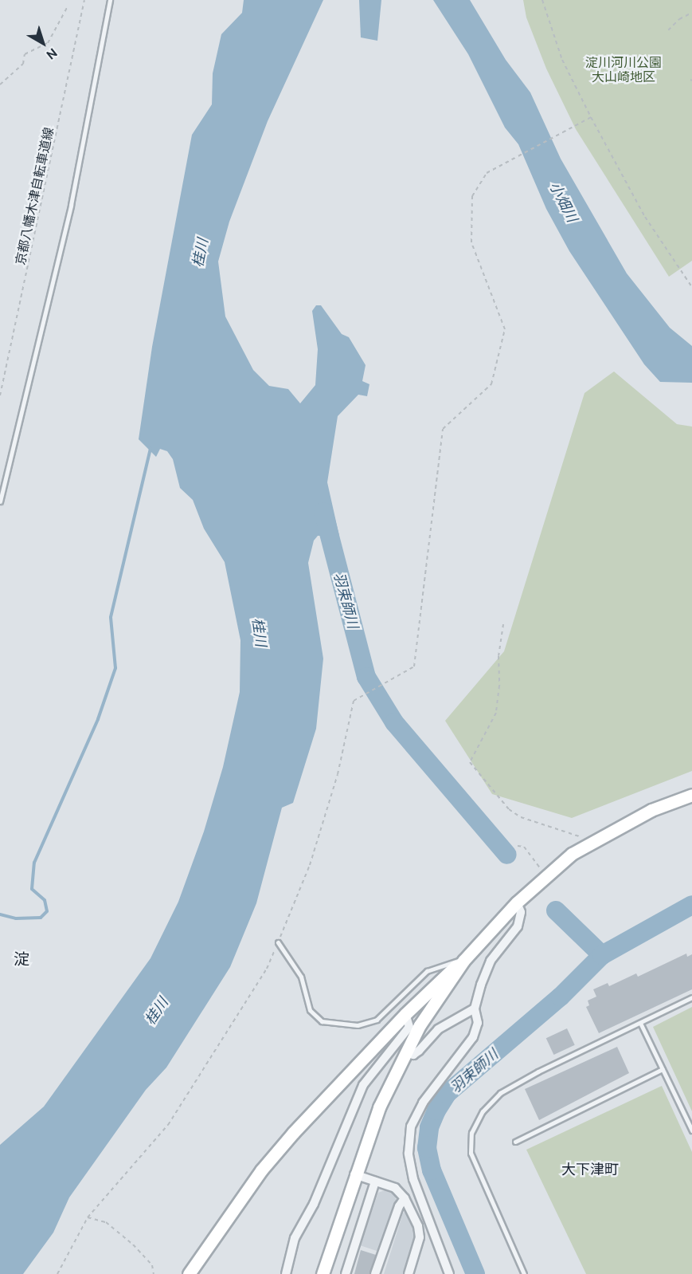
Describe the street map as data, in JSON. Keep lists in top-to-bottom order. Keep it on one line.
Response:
{"streets":{"path":["京都八幡木津自転車道線"]},"districts":["淀","大下津町"],"water":["小畑川","桂川","羽束師川"],"parks":["淀川河川公園 大山崎地区"],"north":"bottom right"}
